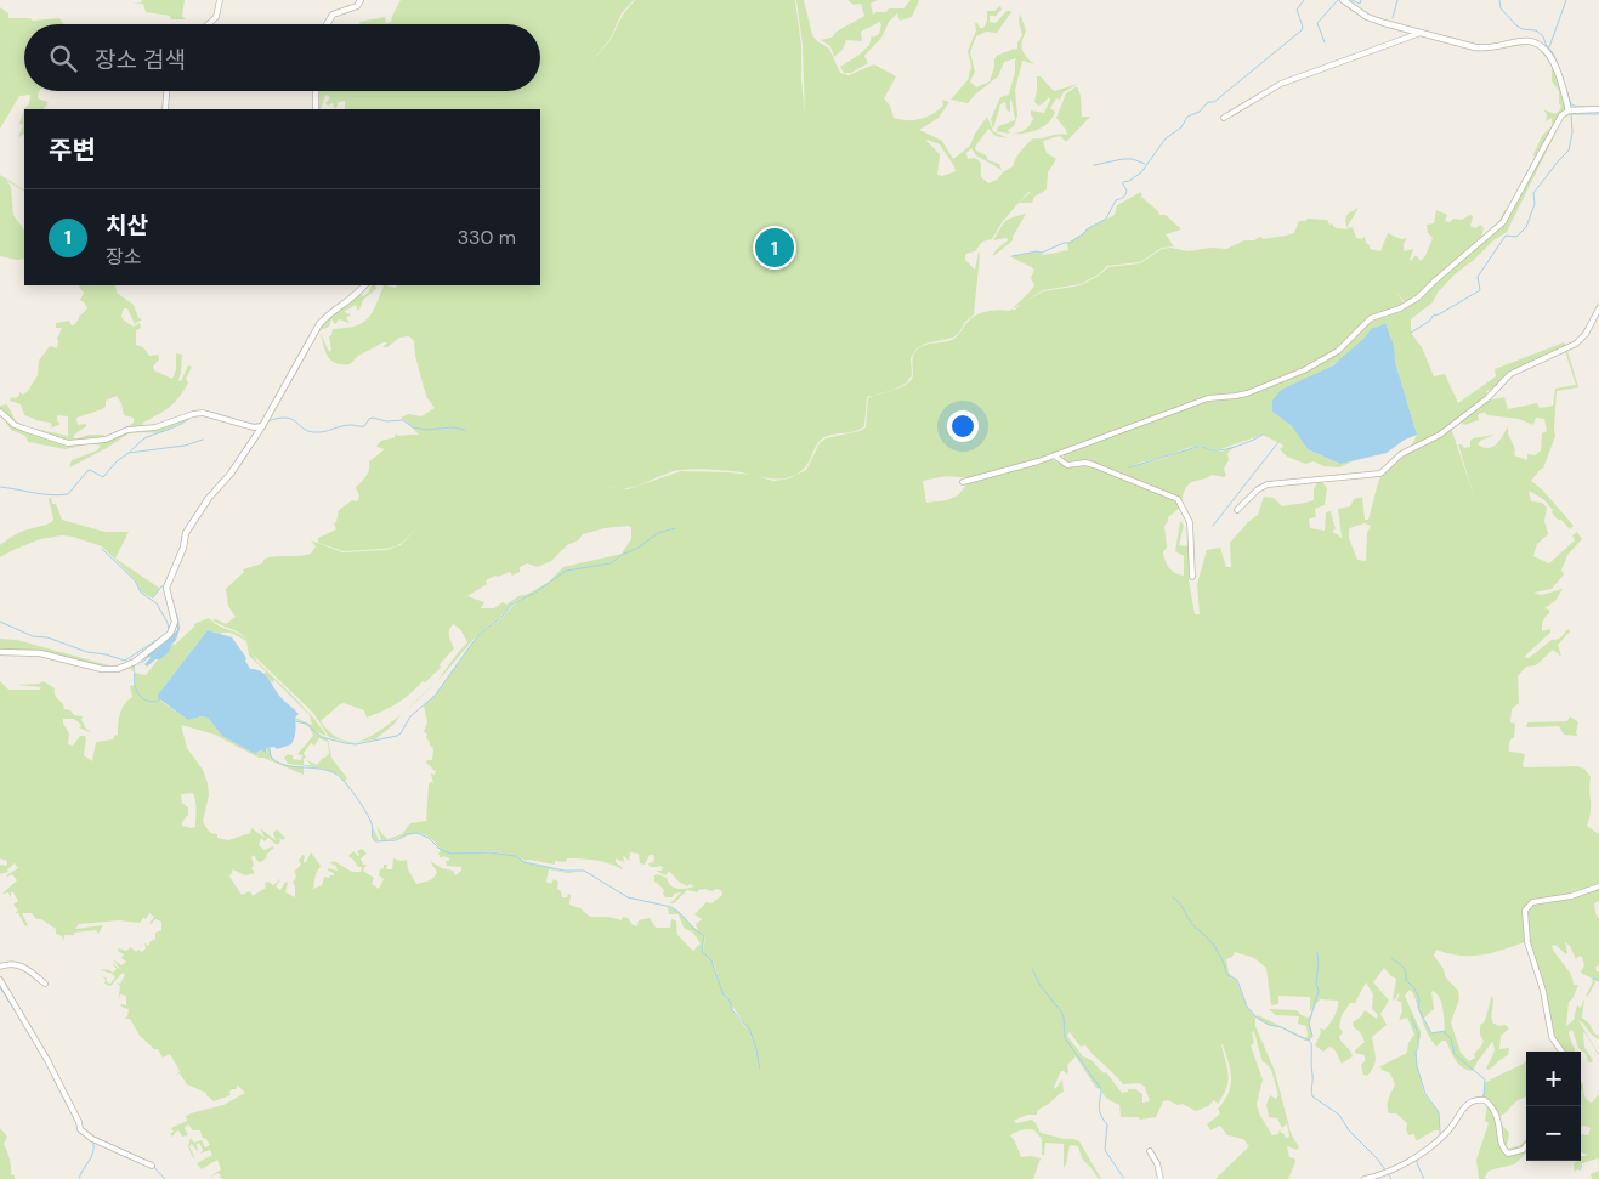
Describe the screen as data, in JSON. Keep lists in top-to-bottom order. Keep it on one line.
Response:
{"page":{"search":"장소 검색","heading":"주변","list":[{"mark":"1","name":"치산","note":"장소","value":"330 m"}],"pins":"1","map_buttons":["+","−"]}}
